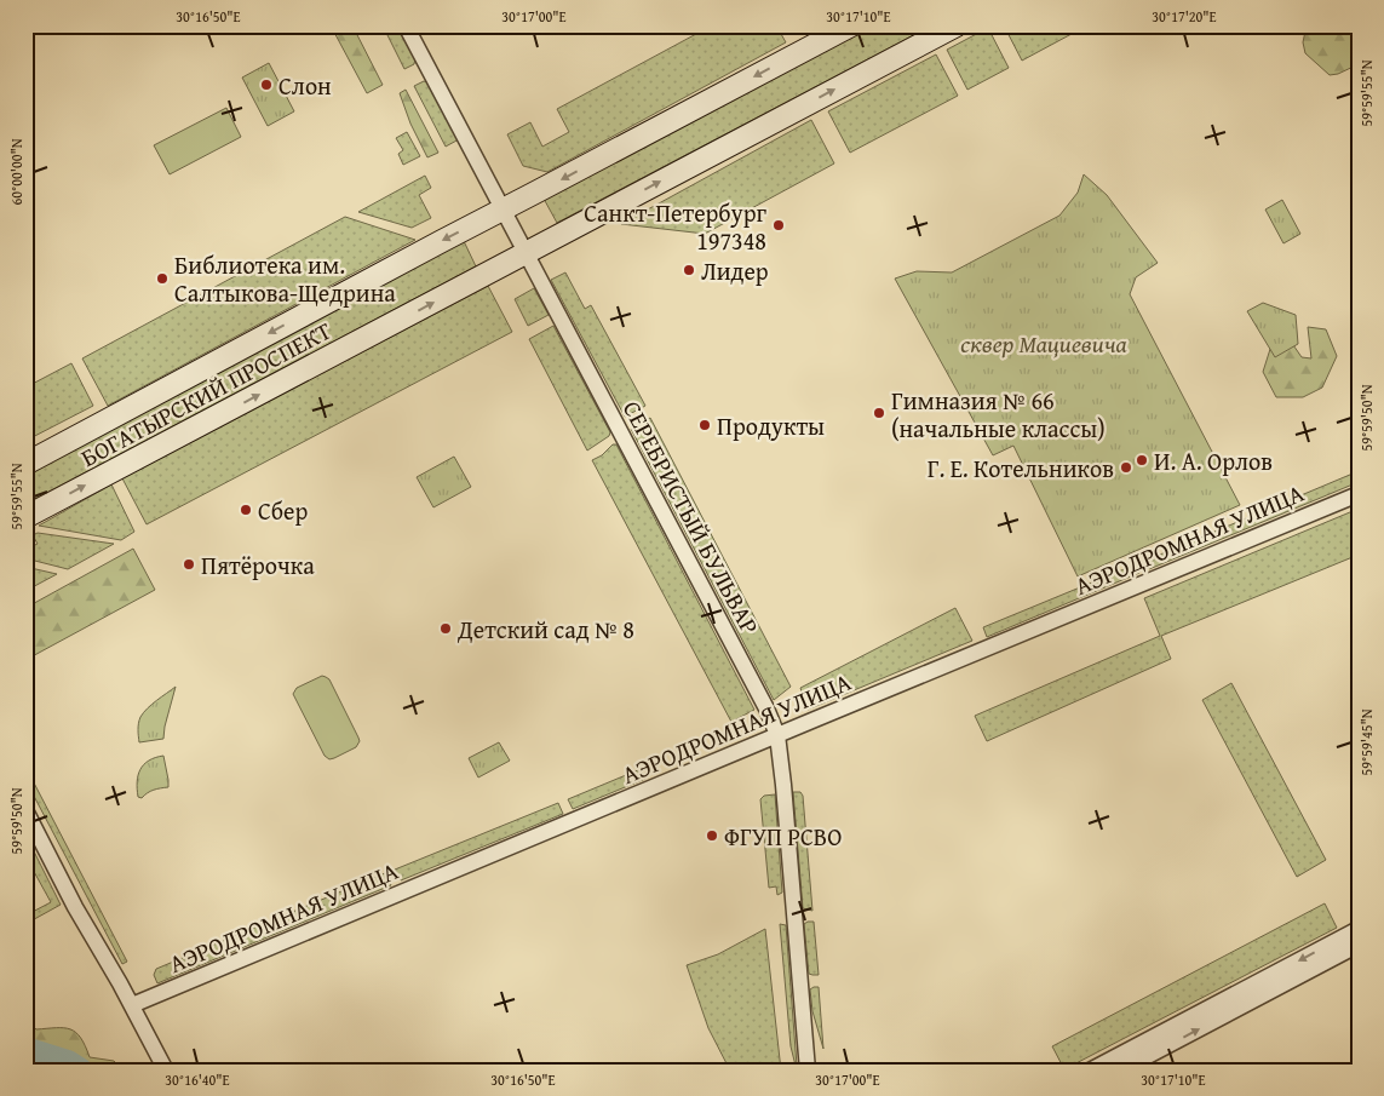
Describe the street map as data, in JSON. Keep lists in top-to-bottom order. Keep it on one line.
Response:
{"streets":{"main road":["БОГАТЫРСКИЙ ПРОСПЕКТ"],"street":["СЕРЕБРИСТЫЙ БУЛЬВАР","АЭРОДРОМНАЯ УЛИЦА"]},"crossings":[["БОГАТЫРСКИЙ ПРОСПЕКТ","СЕРЕБРИСТЫЙ БУЛЬВАР"],["СЕРЕБРИСТЫЙ БУЛЬВАР","АЭРОДРОМНАЯ УЛИЦА"]],"parks":["сквер Мациевича"],"places":["Слон","Санкт-Петербург 197348","Лидер","Библиотека им. Салтыкова-Щедрина","Гимназия № 66 (начальные классы)","Продукты","И. А. Орлов","Г. Е. Котельников","Сбер","Пятёрочка","Детский сад № 8","ФГУП РСВО"],"coordinates":["30°16'50\"E","30°17'00\"E","30°17'10\"E","30°17'20\"E","59°59'55\"N","60°00'00\"N","59°59'50\"N","59°59'45\"N","30°16'40\"E"]}
